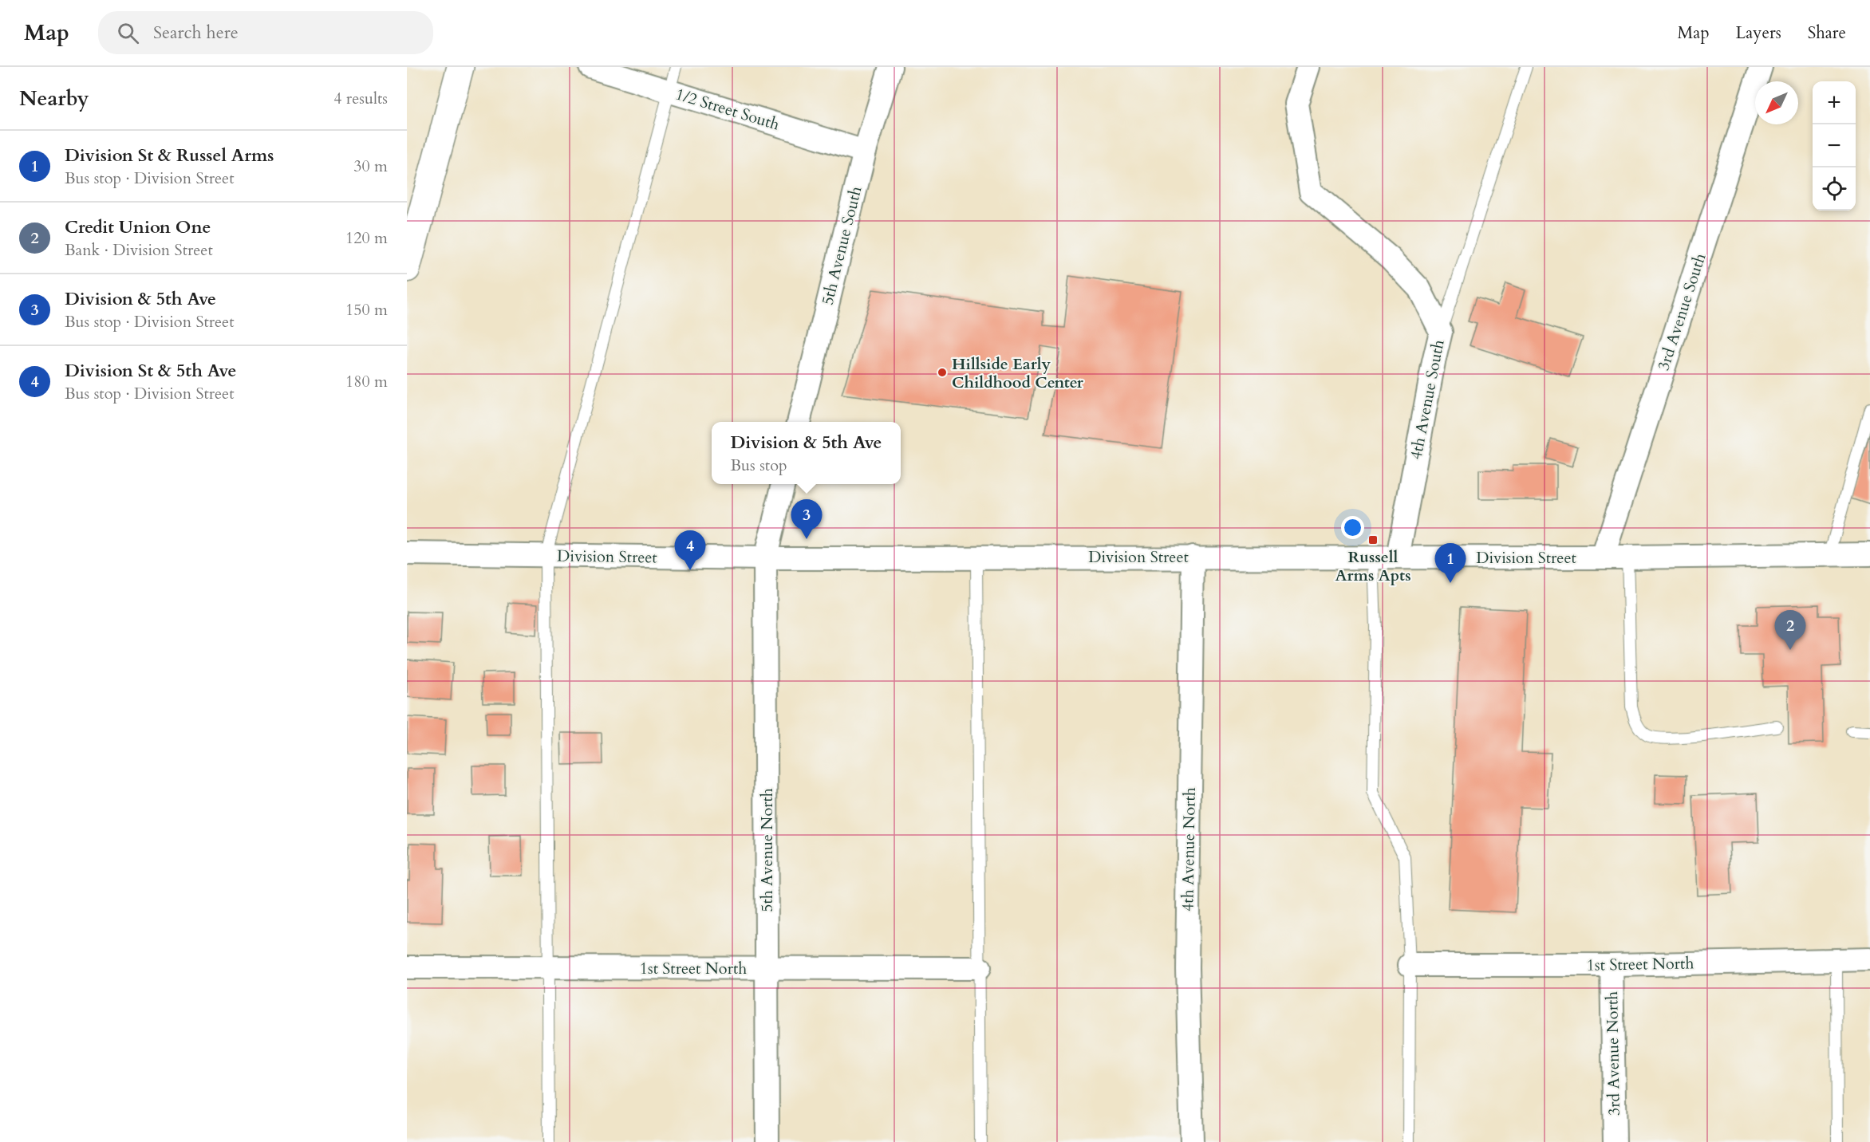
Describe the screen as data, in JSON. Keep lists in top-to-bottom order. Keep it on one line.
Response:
{"streets":{"street":["1/2 Street South","5th Avenue South","3rd Avenue South","4th Avenue South","Division Street","4th Avenue North","5th Avenue North","1st Street North","3rd Avenue North"]},"crossings":[["1/2 Street South","5th Avenue South"],["3rd Avenue South","Division Street"],["4th Avenue South","Division Street"],["Division Street","4th Avenue North"],["Division Street","5th Avenue North"],["5th Avenue North","1st Street North"],["1st Street North","3rd Avenue North"]],"places":{"other":["Hillside Early Childhood Center"],"transit":["Russell Arms Apts"]},"north":"bottom left","page":{"header":"Map","search":"Search here","nav":["Map","Layers","Share"],"heading":["Nearby","4 results"],"map_buttons":["+","−"],"list":[{"mark":"1","name":"Division St & Russel Arms","note":"Bus stop · Division Street","value":"30 m"},{"mark":"2","name":"Credit Union One","note":"Bank · Division Street","value":"120 m"},{"mark":"3","name":"Division & 5th Ave","note":"Bus stop · Division Street","value":"150 m"},{"mark":"4","name":"Division St & 5th Ave","note":"Bus stop · Division Street","value":"180 m"}],"popup":["Division & 5th Ave","Bus stop"],"pins":["3","4","1","2"]}}
